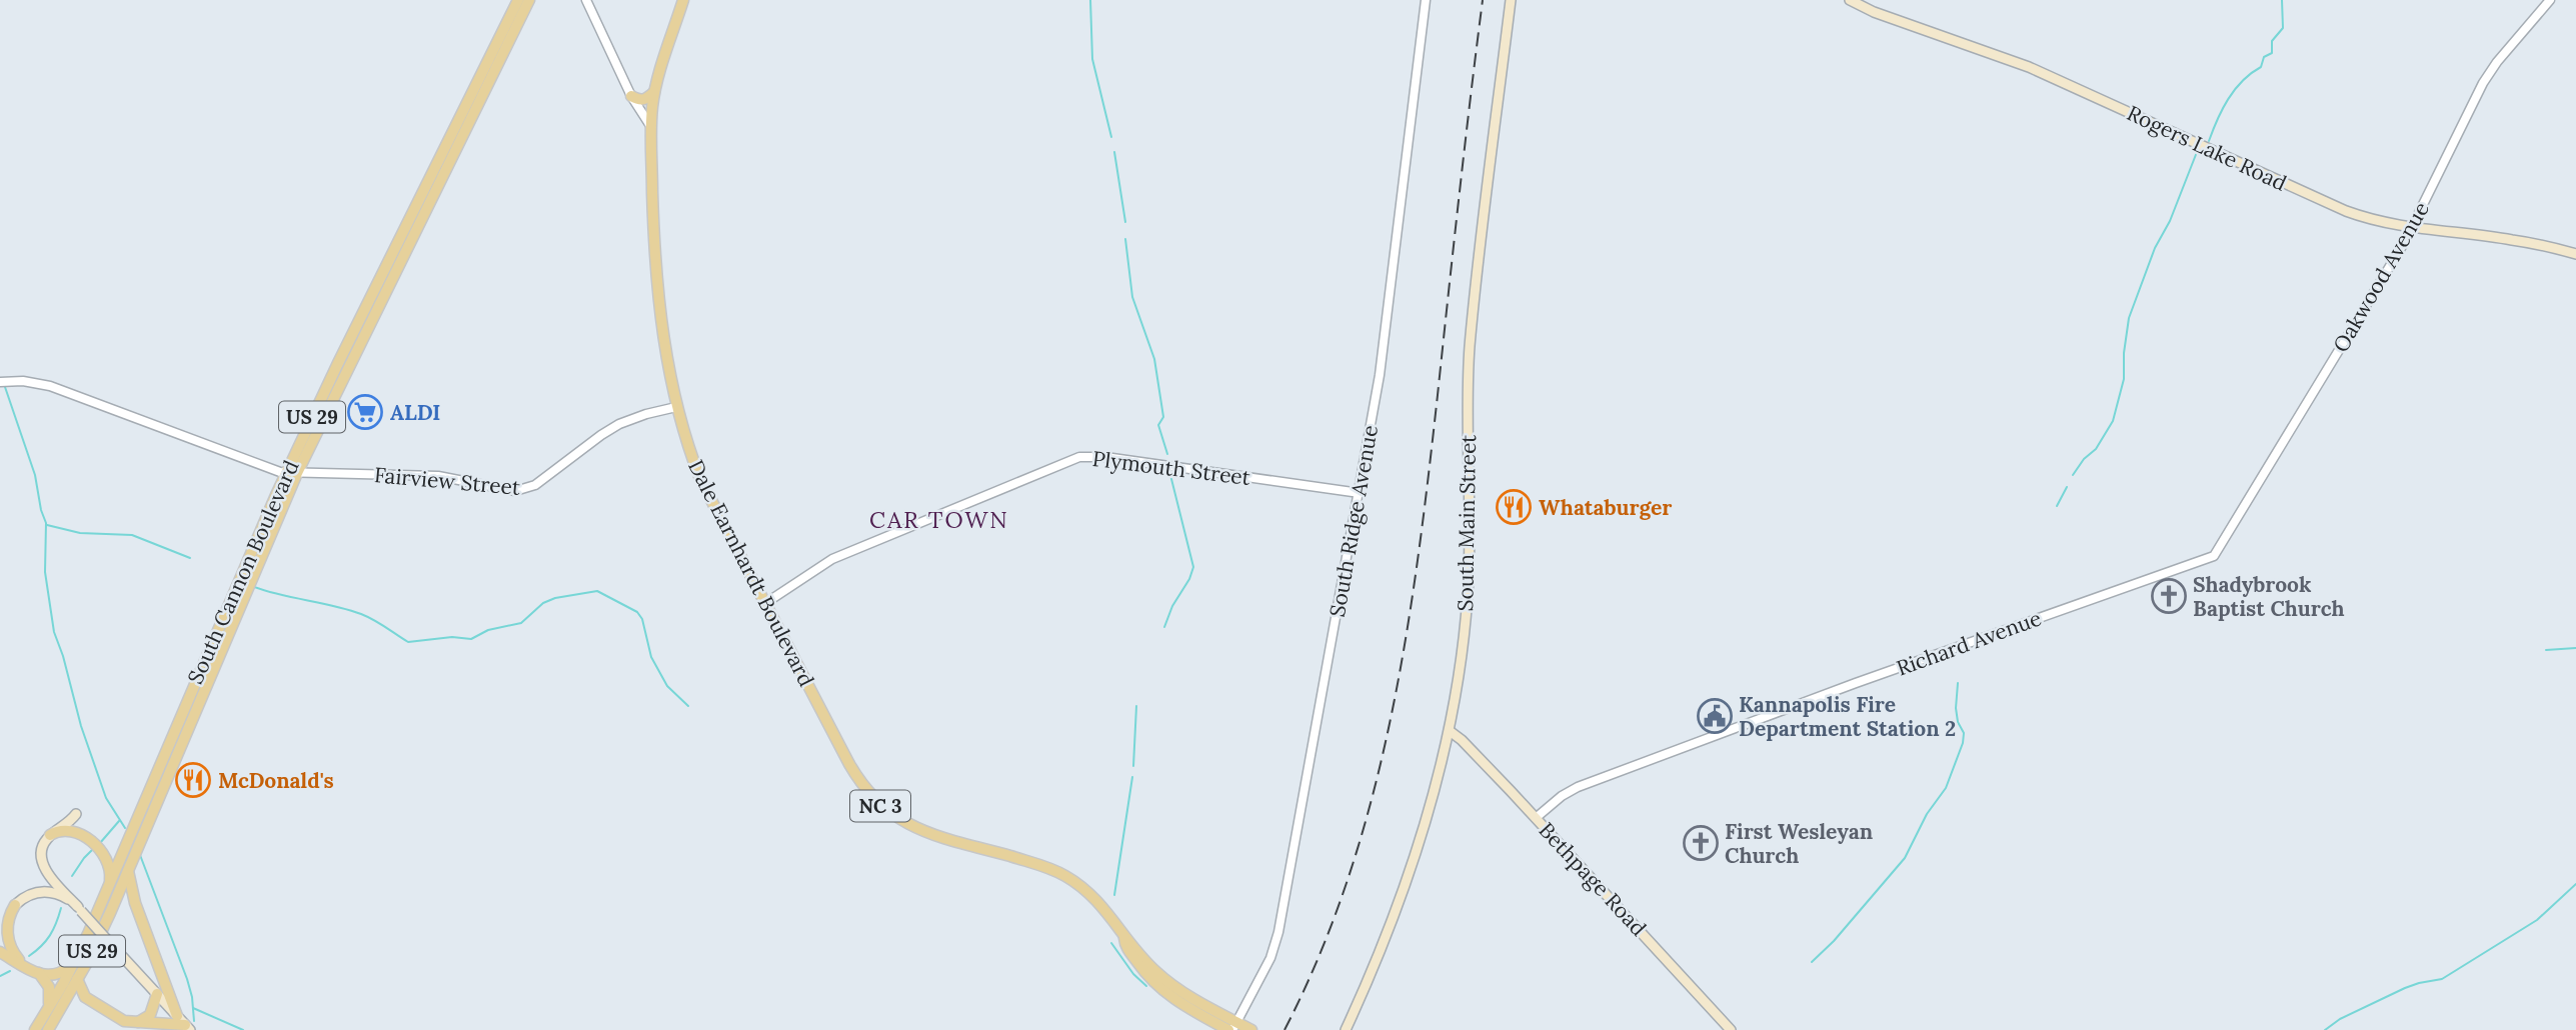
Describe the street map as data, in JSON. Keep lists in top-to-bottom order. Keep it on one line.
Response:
{"streets":{"main road":["Rogers Lake Road","US 29","South Main Street","South Cannon Boulevard","Dale Earnhardt Boulevard","NC 3","Bethpage Road"],"street":["Oakwood Avenue","Plymouth Street","Fairview Street","South Ridge Avenue","Richard Avenue"]},"crossings":[["Rogers Lake Road","Oakwood Avenue"],["Oakwood Avenue","Richard Avenue"],["US 29","South Cannon Boulevard"],["Plymouth Street","South Ridge Avenue"],["Plymouth Street","Dale Earnhardt Boulevard"],["Fairview Street","South Cannon Boulevard"],["Fairview Street","Dale Earnhardt Boulevard"],["South Ridge Avenue","Dale Earnhardt Boulevard"],["South Main Street","Bethpage Road"],["Richard Avenue","Bethpage Road"]],"districts":["CAR TOWN"],"places":{"supermarket":["ALDI"],"restaurant":["Whataburger","McDonald's"],"church":["Shadybrook Baptist Church","First Wesleyan Church"],"public building":["Kannapolis Fire Department Station 2"]}}
